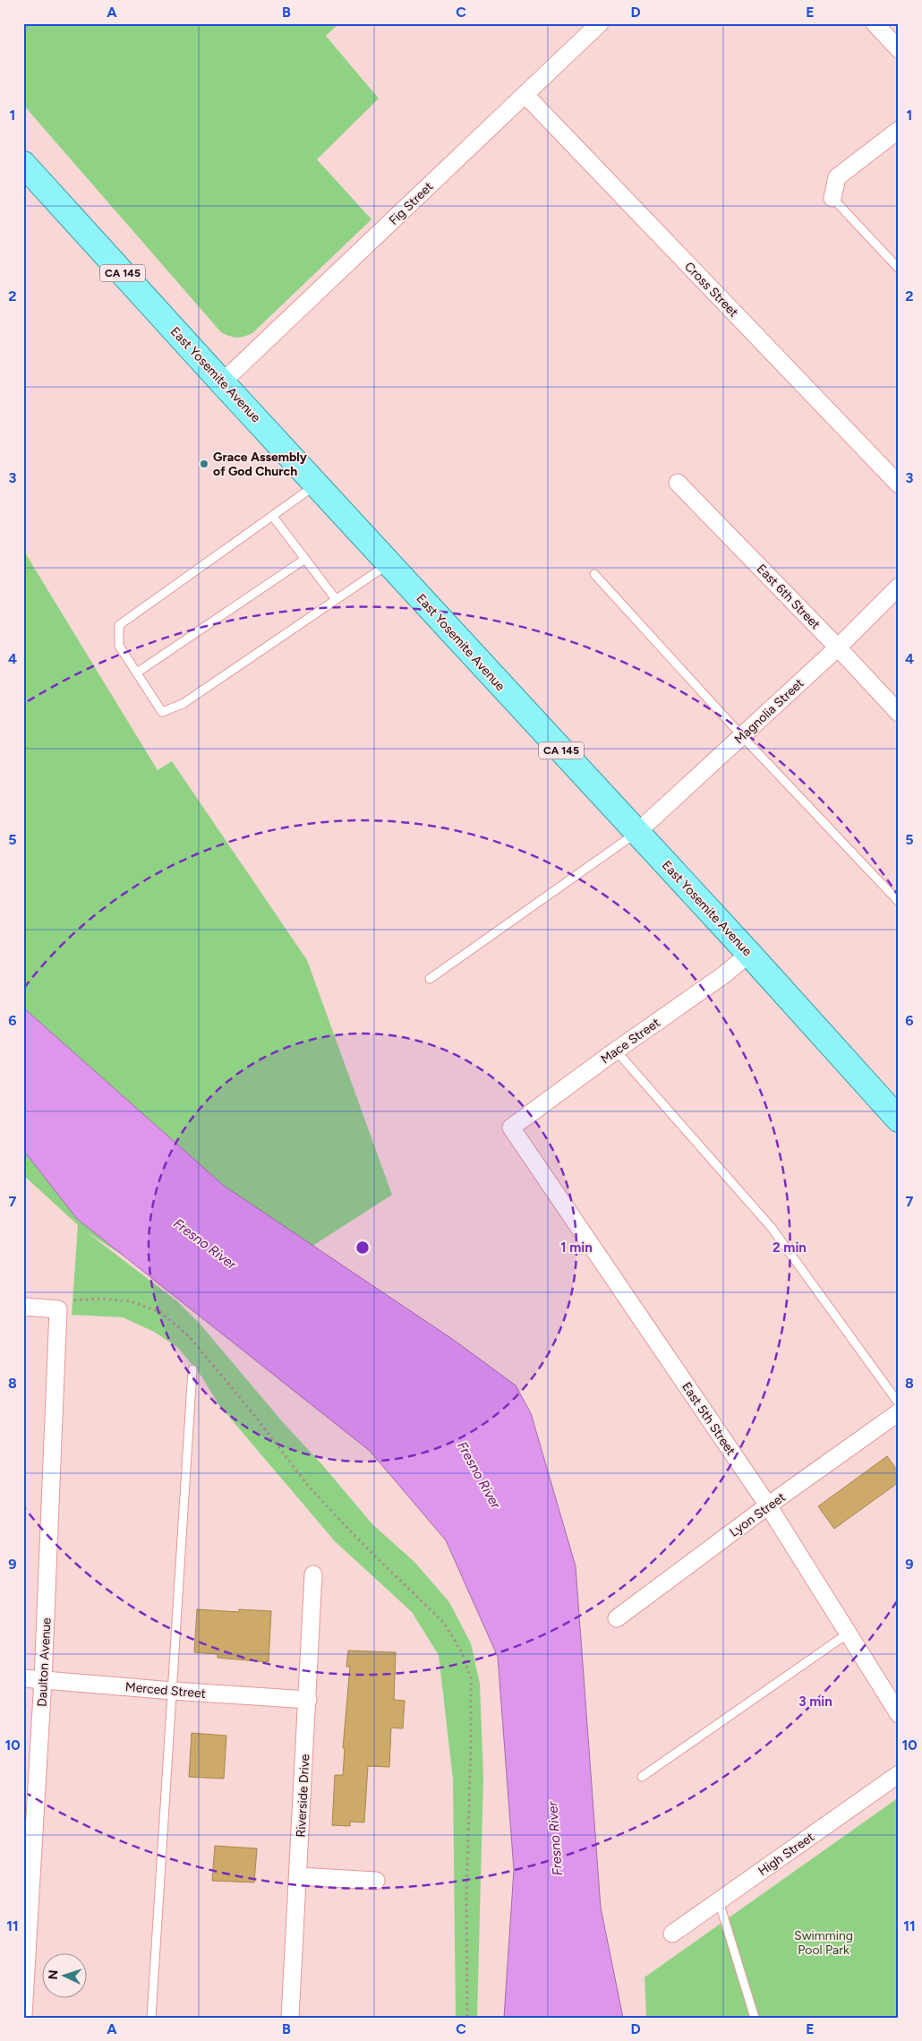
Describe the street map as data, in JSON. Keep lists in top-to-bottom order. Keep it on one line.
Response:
{"streets":{"main road":["CA 145","East Yosemite Avenue"],"street":["Fig Street","Cross Street","East 6th Street","Magnolia Street","Mace Street","East 5th Street","Lyon Street","Daulton Avenue","Merced Street","Riverside Drive","High Street"]},"crossings":[["Fig Street","Cross Street"],["Fig Street","East Yosemite Avenue"],["East Yosemite Avenue","Magnolia Street"],["East Yosemite Avenue","Mace Street"],["East 6th Street","Magnolia Street"],["Mace Street","East 5th Street"],["East 5th Street","Lyon Street"],["Daulton Avenue","Merced Street"],["Merced Street","Riverside Drive"]],"water":["Fresno River"],"parks":["Swimming Pool Park"],"places":["Grace Assembly of God Church"],"north":"left","grid":{"columns":["A","B","C","D","E"],"rows":["1","2","3","4","5","6","7","8","9","10","11"]},"rings":["1 min","2 min","3 min"]}
